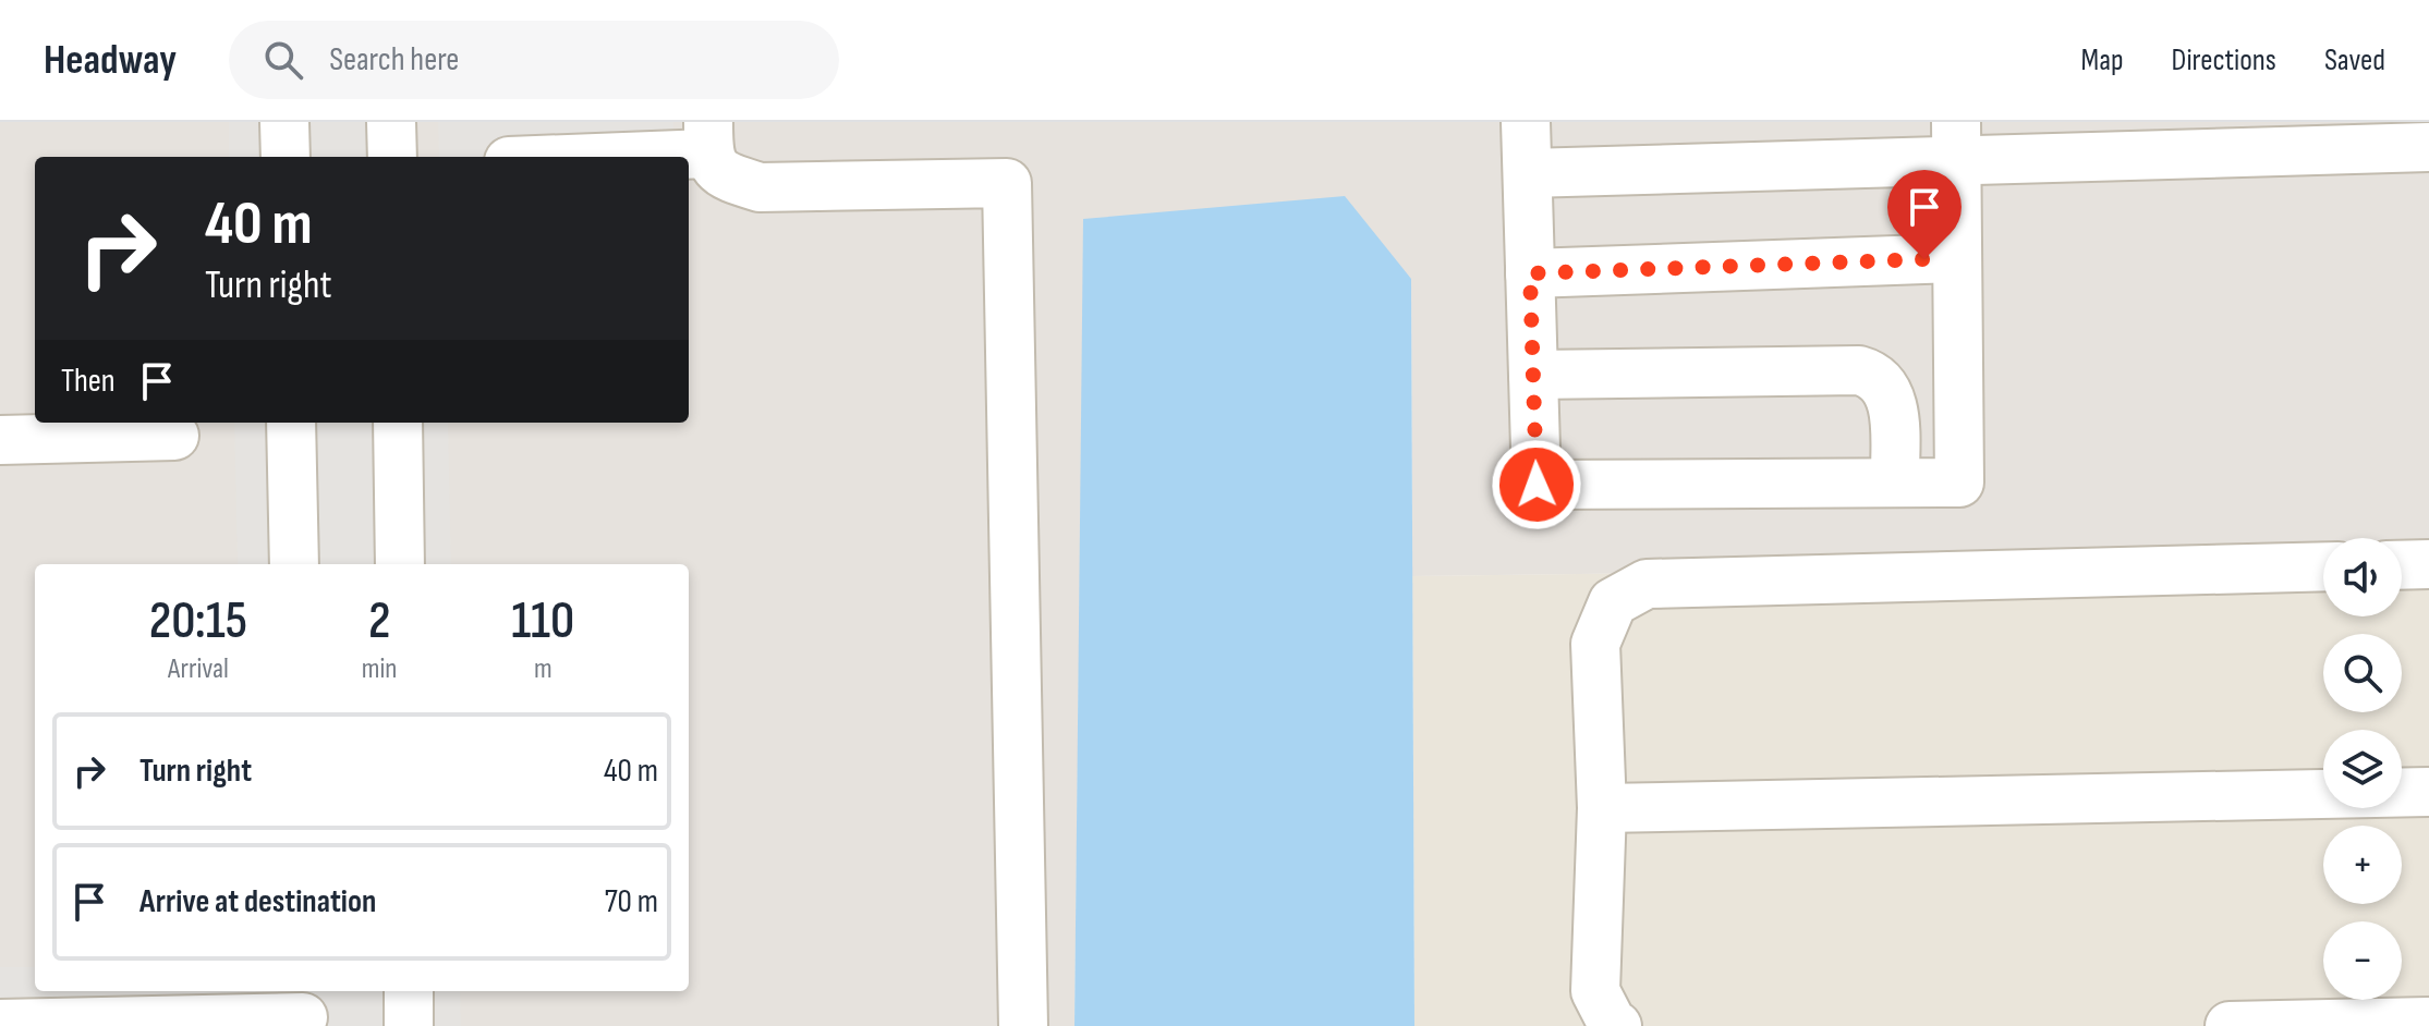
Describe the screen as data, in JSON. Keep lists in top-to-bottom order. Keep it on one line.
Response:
{"page":{"header":"Headway","search":"Search here","nav":["Map","Directions","Saved"],"turn":["40 m","Turn right"],"then":"Then","map_buttons":["+","−"],"eta":["20:15","Arrival","2","min","110","m"],"list":[{"name":"Turn right","value":"40 m"},{"name":"Arrive at destination","value":"70 m"}]}}
